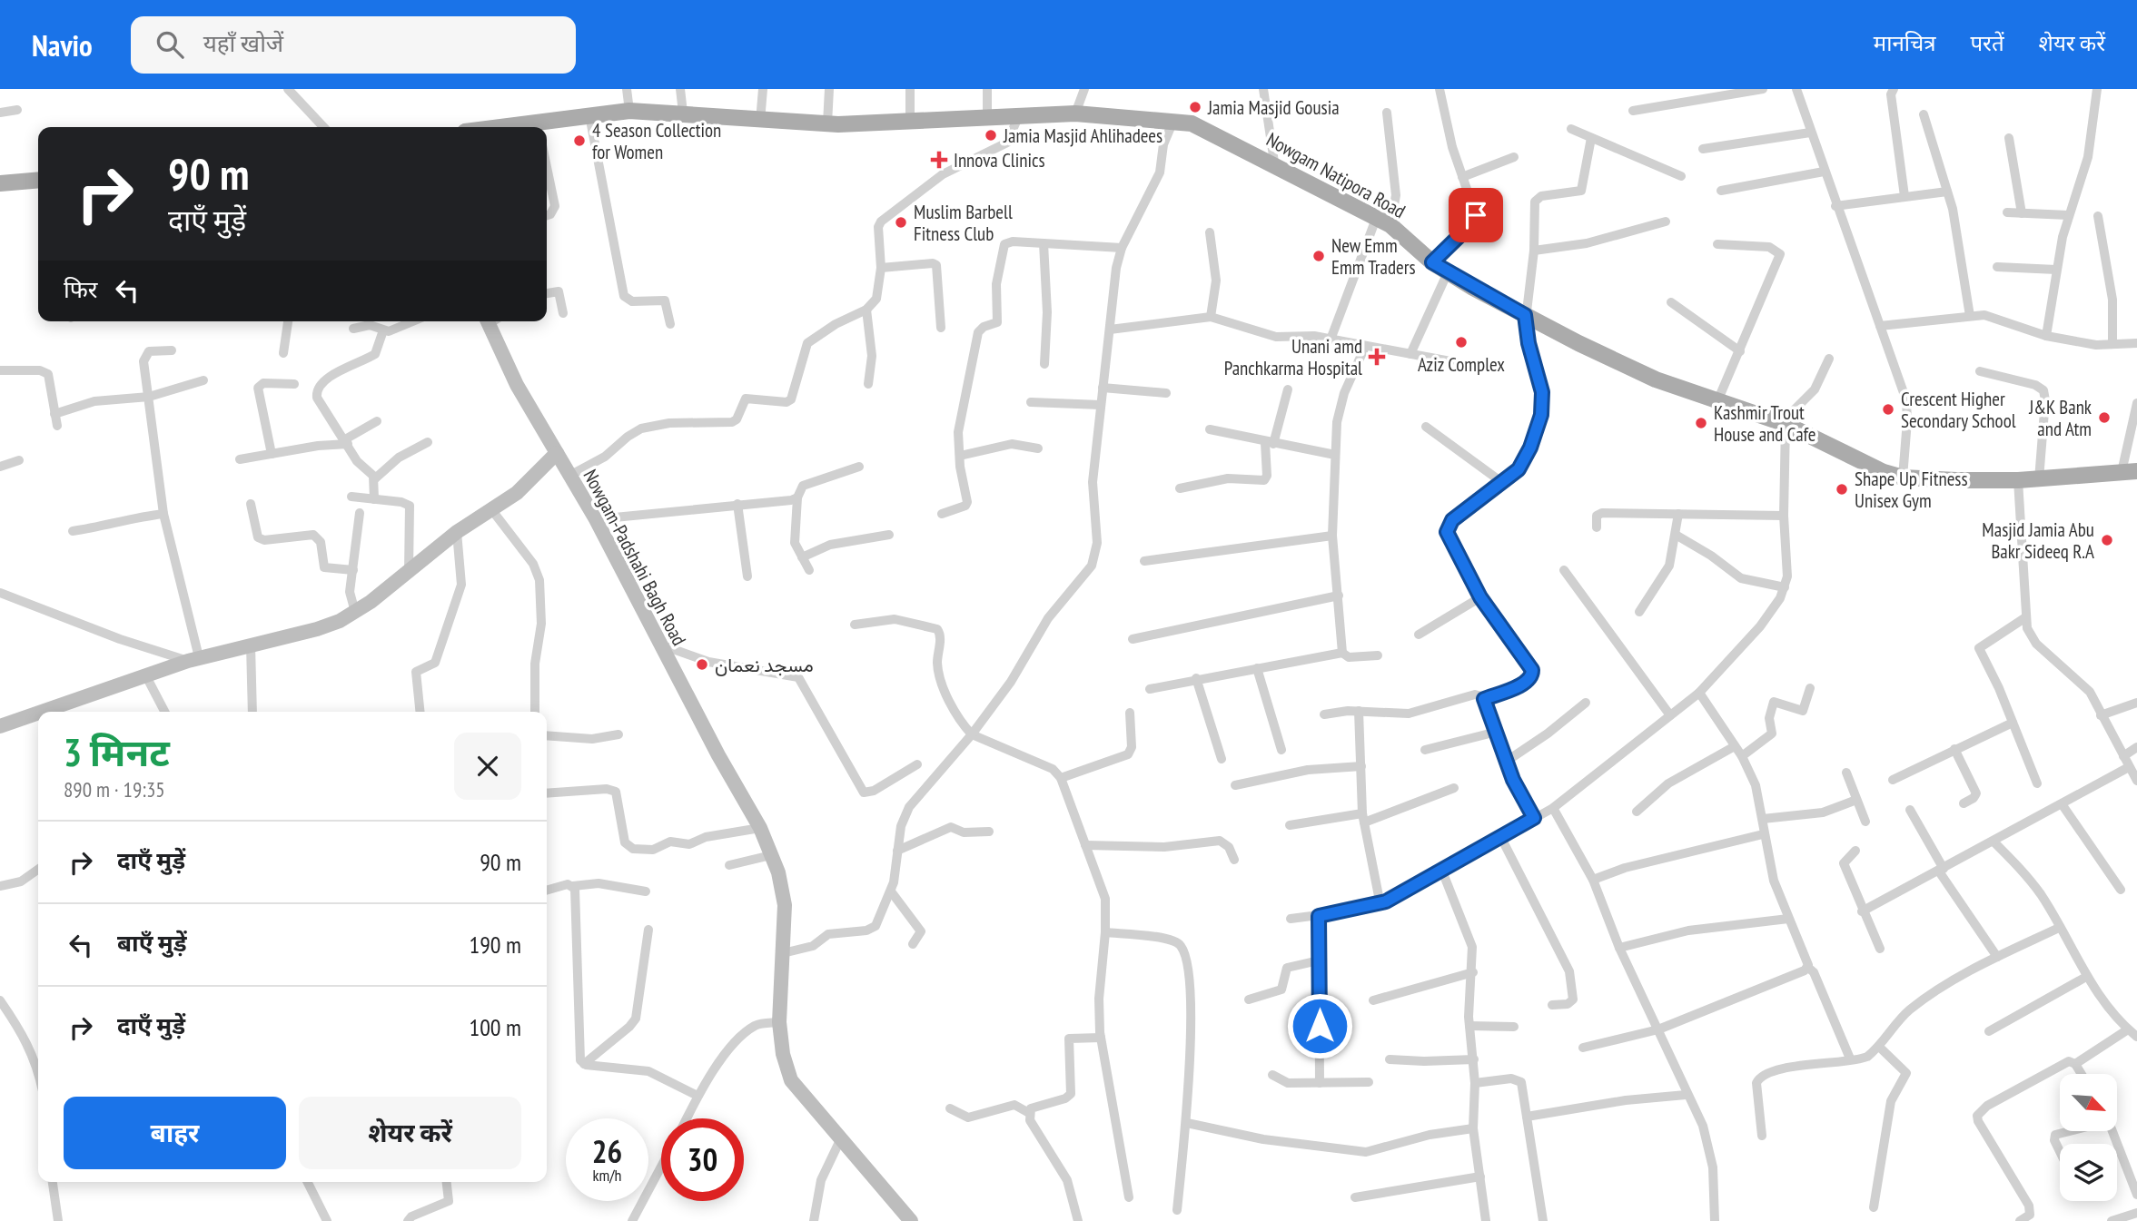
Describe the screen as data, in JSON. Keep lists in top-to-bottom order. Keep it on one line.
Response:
{"streets":{"main road":["Nowgam Natipora Road","Nowgam-Padshahi Bagh Road"]},"places":{"other":["Jamia Masjid Gousia","Jamia Masjid Ahlihadees","4 Season Collection for Women","Muslim Barbell Fitness Club","New Emm Emm Traders","Aziz Complex","Crescent Higher Secondary School","J&K Bank and Atm","Kashmir Trout House and Cafe","Shape Up Fitness Unisex Gym","Masjid Jamia Abu Bakr Sideeq R.A","مسجد نعمان"],"health":["Innova Clinics","Unani amd Panchkarma Hospital"]},"north":"bottom right","page":{"header":"Navio","search":"यहाँ खोजें","nav":["मानचित्र","परतें","शेयर करें"],"turn":["90 m","दाएँ मुड़ें"],"then":"फिर","heading":["3 मिनट","890 m · 19:35"],"list":[{"name":"दाएँ मुड़ें","value":"90 m"},{"name":"बाएँ मुड़ें","value":"190 m"},{"name":"दाएँ मुड़ें","value":"100 m"}],"buttons":["बाहर","शेयर करें"],"speed":"26 km/h","limit":"30"}}
